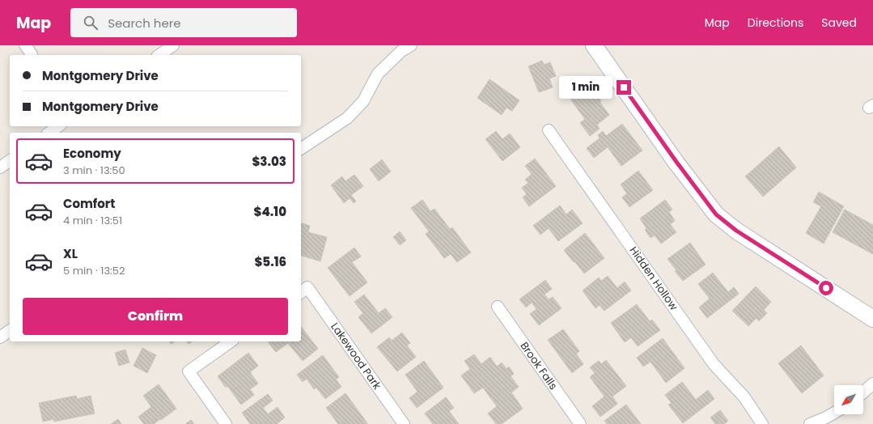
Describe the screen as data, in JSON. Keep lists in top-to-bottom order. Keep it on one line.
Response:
{"streets":{"street":["Hidden Hollow","Lakewood Park","Brook Falls"]},"north":"bottom left","page":{"header":"Map","search":"Search here","nav":["Map","Directions","Saved"],"banner":["Montgomery Drive","Montgomery Drive"],"bubble":"1 min","list":[{"name":"Economy","note":"3 min · 13:50","value":"$3.03"},{"name":"Comfort","note":"4 min · 13:51","value":"$4.10"},{"name":"XL","note":"5 min · 13:52","value":"$5.16"}],"buttons":"Confirm"}}
